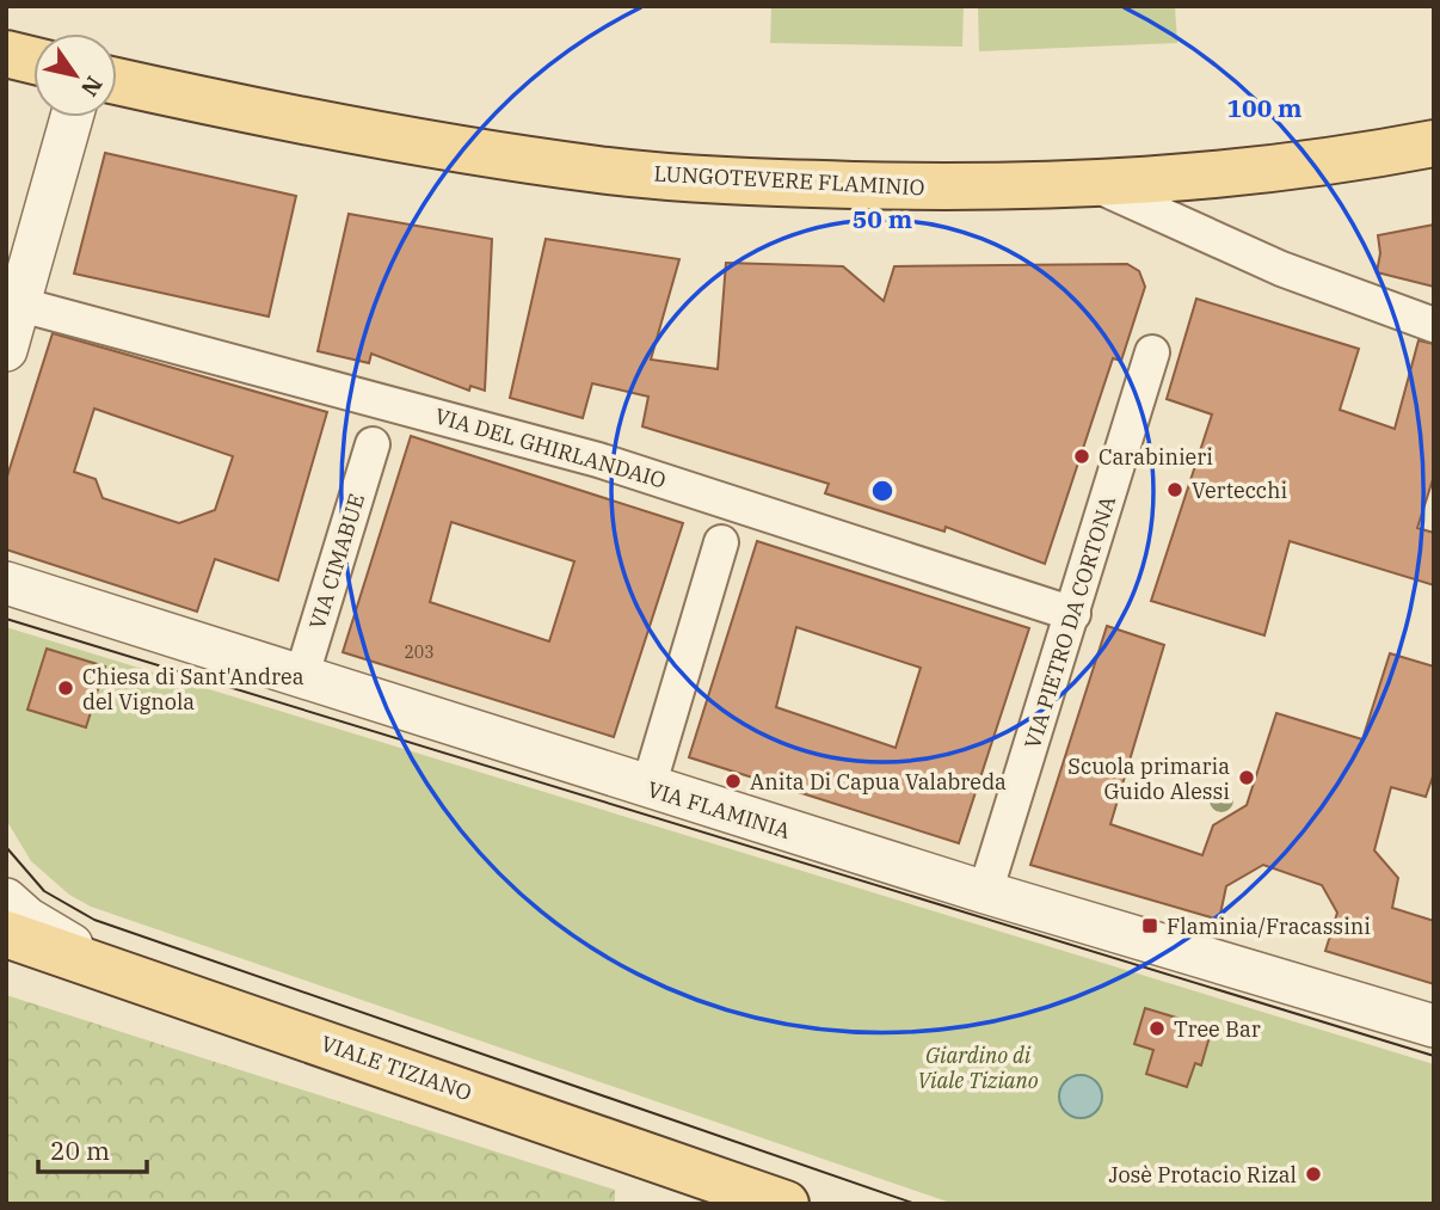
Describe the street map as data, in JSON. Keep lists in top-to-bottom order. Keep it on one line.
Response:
{"streets":{"main road":["LUNGOTEVERE FLAMINIO","VIALE TIZIANO"],"street":["VIA DEL GHIRLANDAIO","VIA CIMABUE","VIA PIETRO DA CORTONA","VIA FLAMINIA"]},"crossings":[["VIA DEL GHIRLANDAIO","VIA PIETRO DA CORTONA"],["VIA CIMABUE","VIA FLAMINIA"],["VIA PIETRO DA CORTONA","VIA FLAMINIA"]],"parks":["Giardino di Viale Tiziano"],"places":{"other":["Carabinieri","Vertecchi","Chiesa di Sant'Andrea del Vignola","Scuola primaria Guido Alessi","Anita Di Capua Valabreda","Tree Bar","Josè Protacio Rizal"],"transit":["Flaminia/Fracassini"]},"house_numbers":["203"],"scale_bar":"20 m","north":"bottom right","rings":["100 m","50 m"]}
